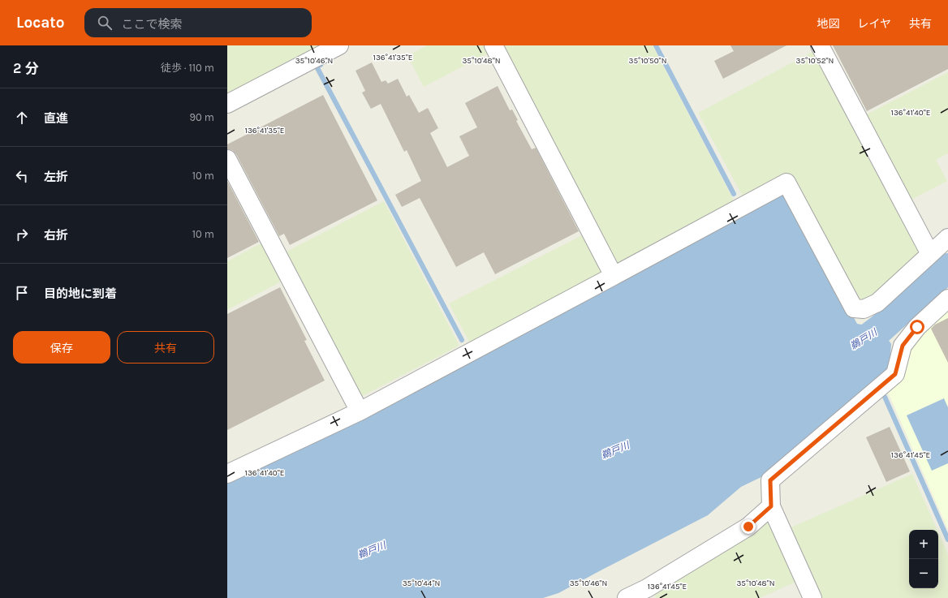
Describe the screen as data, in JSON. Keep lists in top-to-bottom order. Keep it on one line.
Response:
{"water":["鵜戸川"],"page":{"header":"Locato","search":"ここで検索","nav":["地図","レイヤ","共有"],"heading":["2 分","徒歩 · 110 m"],"list":[["直進","90 m"],["左折","10 m"],["右折","10 m"],"目的地に到着"],"buttons":["保存","共有"],"map_buttons":["+","−"]},"coordinates":["136°41'35\"E","35°10'46\"N","35°10'48\"N","35°10'50\"N","35°10'52\"N","136°41'40\"E","136°41'45\"E","35°10'44\"N"]}
